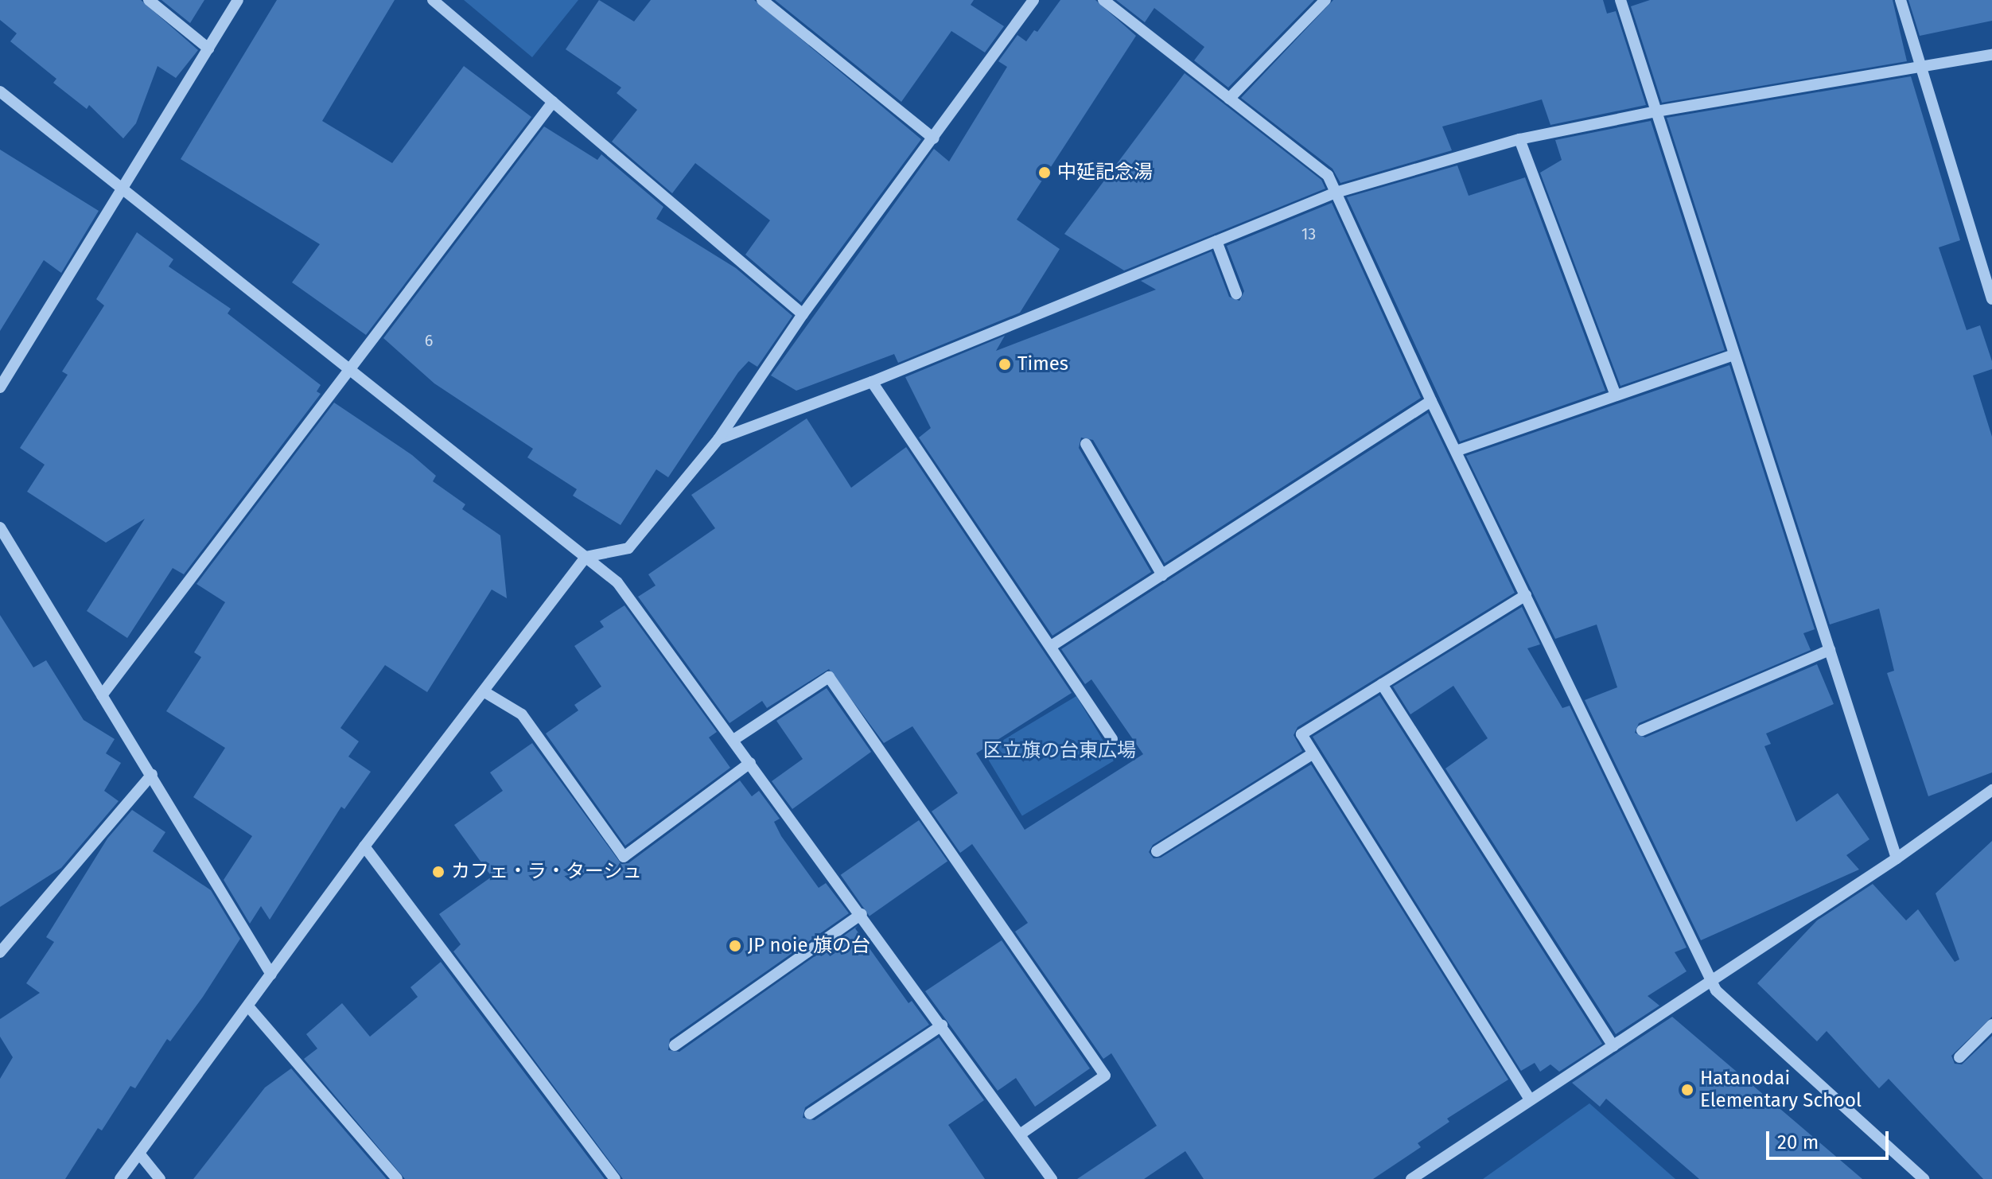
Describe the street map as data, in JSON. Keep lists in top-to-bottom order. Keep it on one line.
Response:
{"parks":["区立旗の台東広場"],"places":["中延記念湯","Times","カフェ・ラ・ターシュ","JP noie 旗の台","Hatanodai Elementary School"],"house_numbers":["13","6"],"scale_bar":"20 m"}
